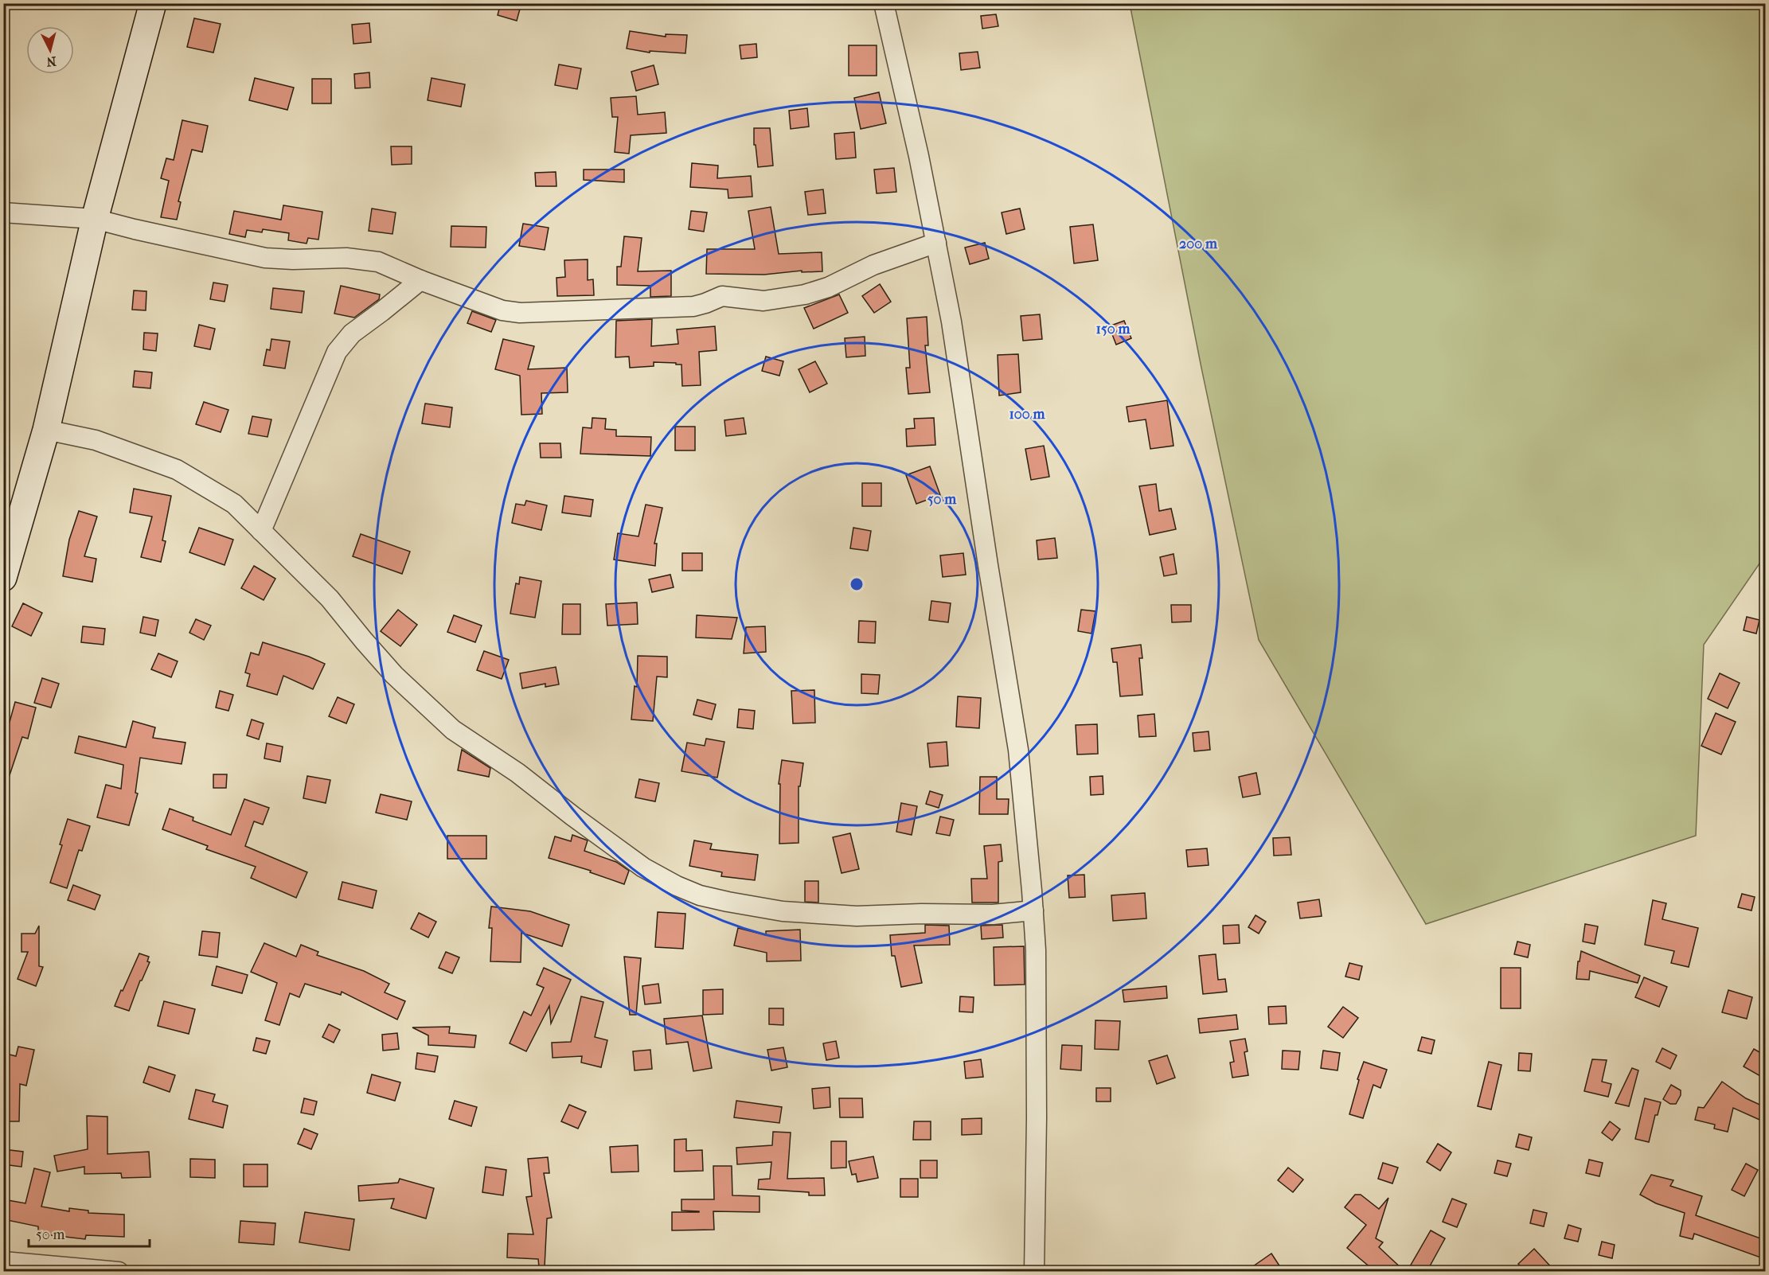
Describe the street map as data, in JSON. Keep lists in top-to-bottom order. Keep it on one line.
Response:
{"scale_bar":"50 m","north":"bottom","rings":["200 m","150 m","100 m","50 m"]}
